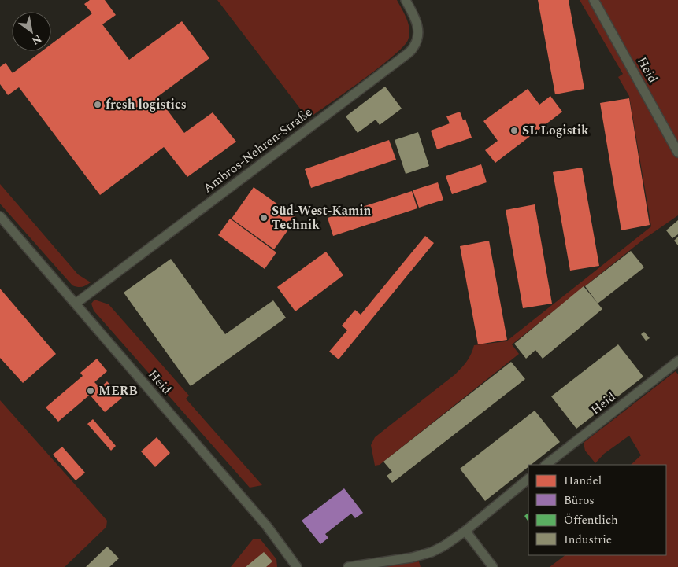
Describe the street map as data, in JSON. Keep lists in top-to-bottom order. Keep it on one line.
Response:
{"streets":{"street":["Heid","Ambros-Nehren-Straße"]},"crossings":[["Heid","Ambros-Nehren-Straße"]],"places":["fresh logistics","SL Logistik","Süd-West-Kamin Technik","MERB"],"legend":["Handel","Büros","Öffentlich","Industrie"],"north":"bottom right"}
